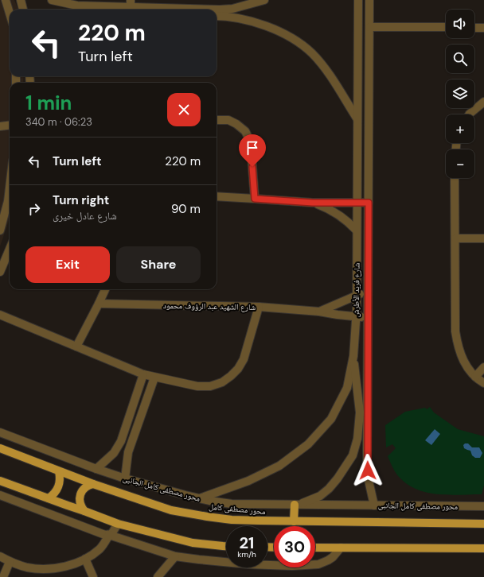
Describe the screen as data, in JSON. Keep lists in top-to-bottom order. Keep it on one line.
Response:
{"streets":{"main road":["محور مصطفى كامل"],"street":["شارع فريد الأطرش","شارع الشهيد عبد الرؤوف محمود","محور مصطفى كامل الجانبى"]},"crossings":[["شارع فريد الأطرش","شارع الشهيد عبد الرؤوف محمود"],["شارع فريد الأطرش","محور مصطفى كامل الجانبى"]],"page":{"map_buttons":["+","−"],"turn":["220 m","Turn left"],"heading":["1 min","340 m · 06:23"],"list":[{"name":"Turn left","value":"220 m"},{"name":"Turn right","note":"شارع عادل خيرى","value":"90 m"}],"buttons":["Exit","Share"],"speed":"21 km/h","limit":"30"}}
